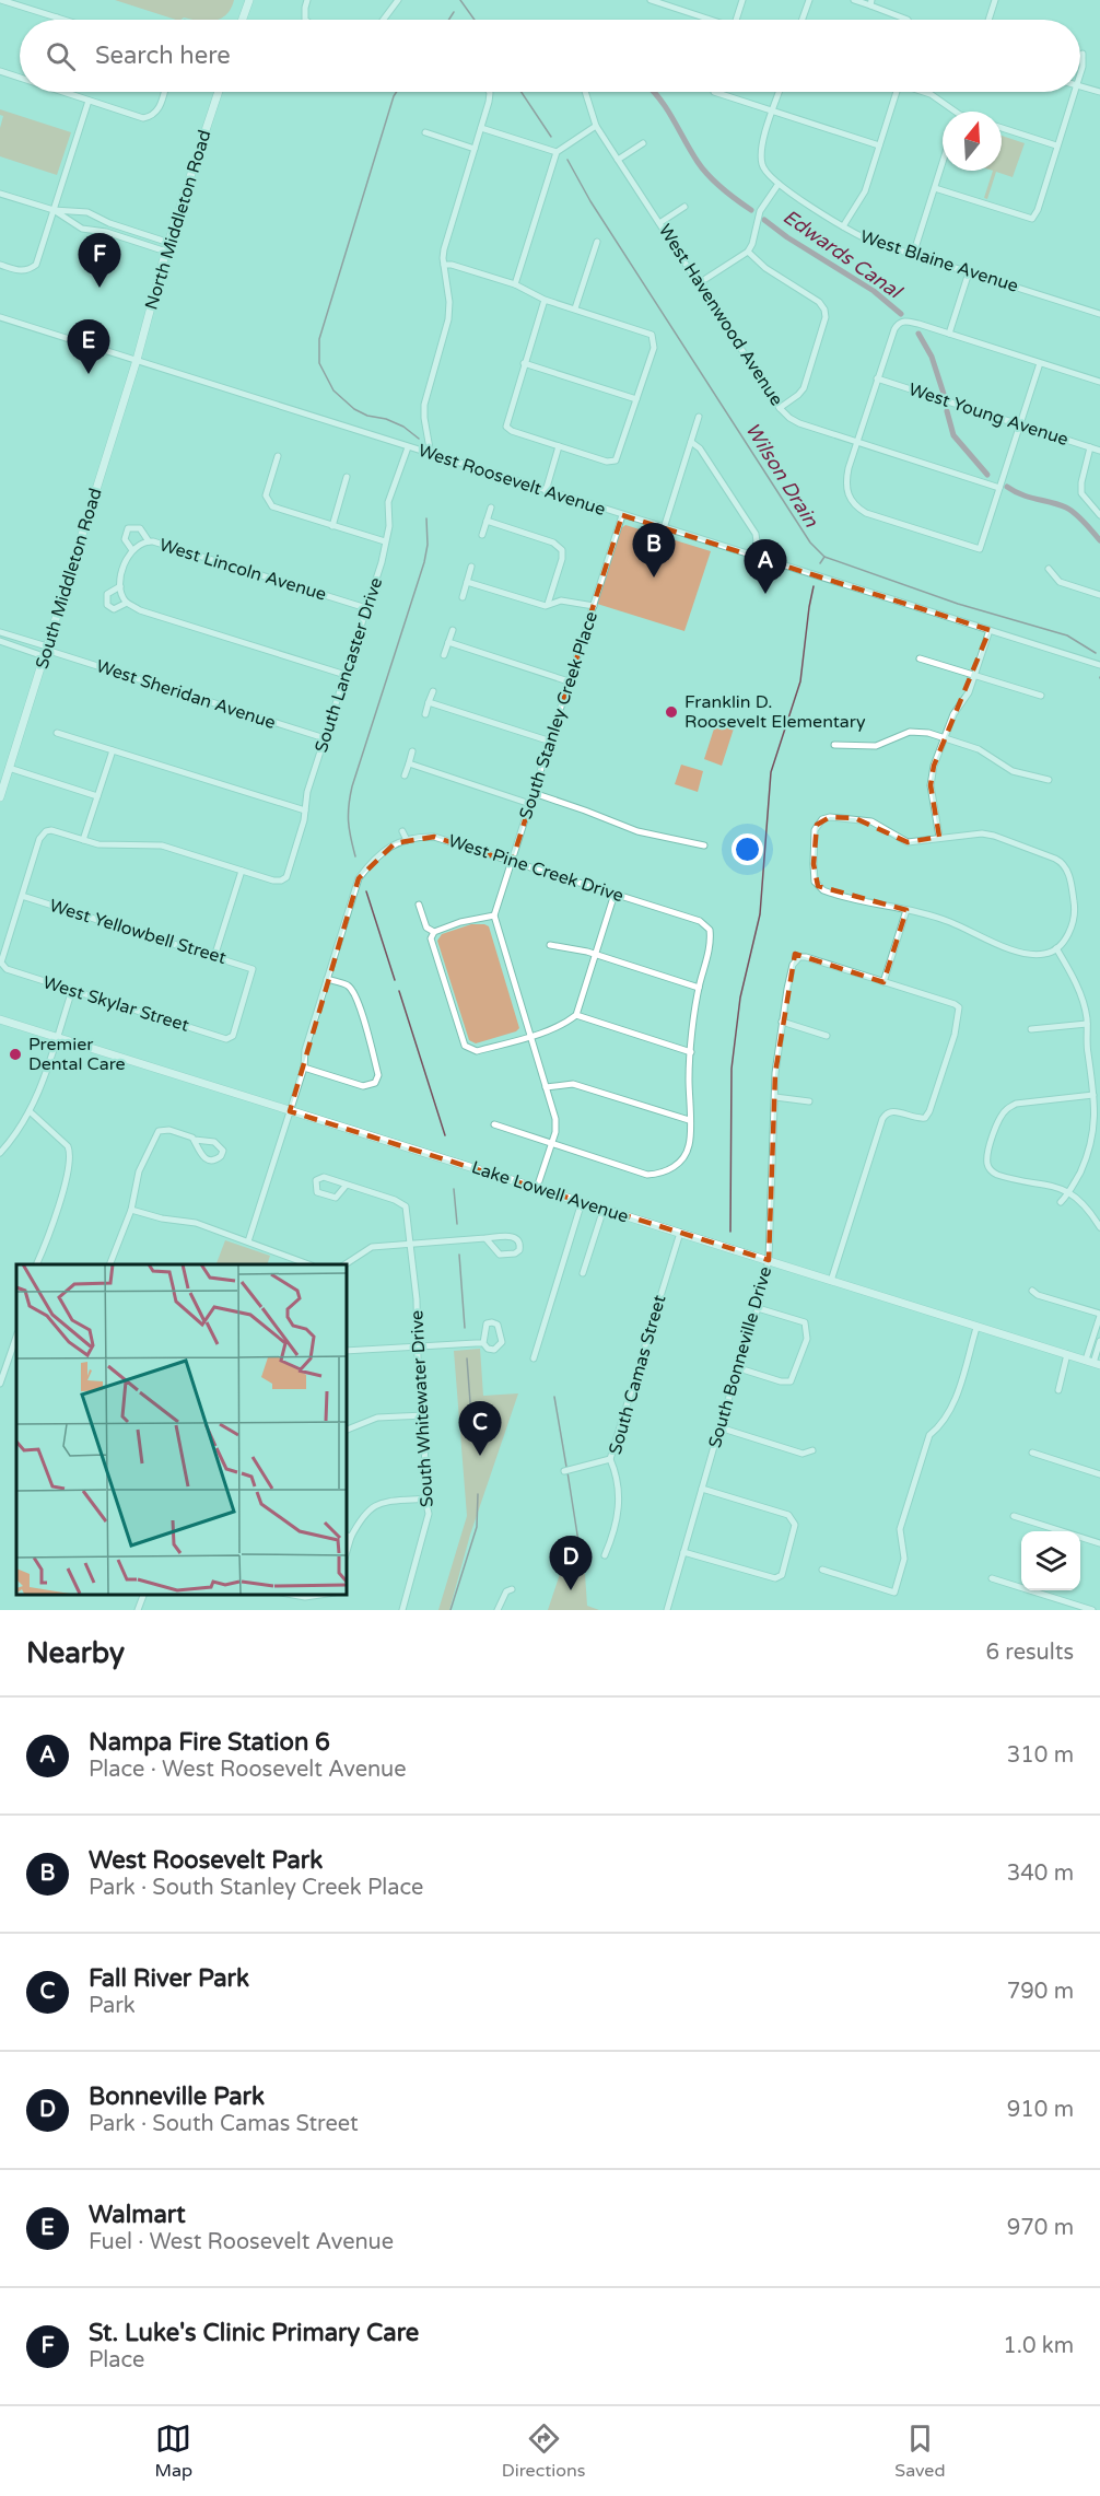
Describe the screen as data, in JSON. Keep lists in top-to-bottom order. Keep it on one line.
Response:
{"streets":{"main road":["North Middleton Road","South Middleton Road","Lake Lowell Avenue"],"street":["West Blaine Avenue","West Havenwood Avenue","West Young Avenue","West Roosevelt Avenue","West Lincoln Avenue","South Lancaster Drive","West Sheridan Avenue","South Stanley Creek Place","West Pine Creek Drive","West Yellowbell Street","West Skylar Street","South Bonneville Drive","South Camas Street","South Whitewater Drive"]},"crossings":[["North Middleton Road","West Roosevelt Avenue"],["North Middleton Road","South Middleton Road"],["West Roosevelt Avenue","South Middleton Road"],["West Roosevelt Avenue","South Lancaster Drive"],["West Roosevelt Avenue","South Stanley Creek Place"],["West Lincoln Avenue","South Lancaster Drive"],["South Middleton Road","West Sheridan Avenue"],["South Lancaster Drive","West Sheridan Avenue"],["South Stanley Creek Place","West Pine Creek Drive"],["West Pine Creek Drive","Lake Lowell Avenue"],["West Yellowbell Street","West Skylar Street"],["Lake Lowell Avenue","South Bonneville Drive"],["Lake Lowell Avenue","South Camas Street"]],"water":["Edwards Canal","Wilson Drain"],"places":["Franklin D. Roosevelt Elementary","Premier Dental Care"],"north":"top","page":{"search":"Search here","pins":["F","E","B","A","C","D"],"heading":["Nearby","6 results"],"list":[{"mark":"A","name":"Nampa Fire Station 6","note":"Place · West Roosevelt Avenue","value":"310 m"},{"mark":"B","name":"West Roosevelt Park","note":"Park · South Stanley Creek Place","value":"340 m"},{"mark":"C","name":"Fall River Park","note":"Park","value":"790 m"},{"mark":"D","name":"Bonneville Park","note":"Park · South Camas Street","value":"910 m"},{"mark":"E","name":"Walmart","note":"Fuel · West Roosevelt Avenue","value":"970 m"},{"mark":"F","name":"St. Luke's Clinic Primary Care","note":"Place","value":"1.0 km"}],"nav":["Map","Directions","Saved"]}}
